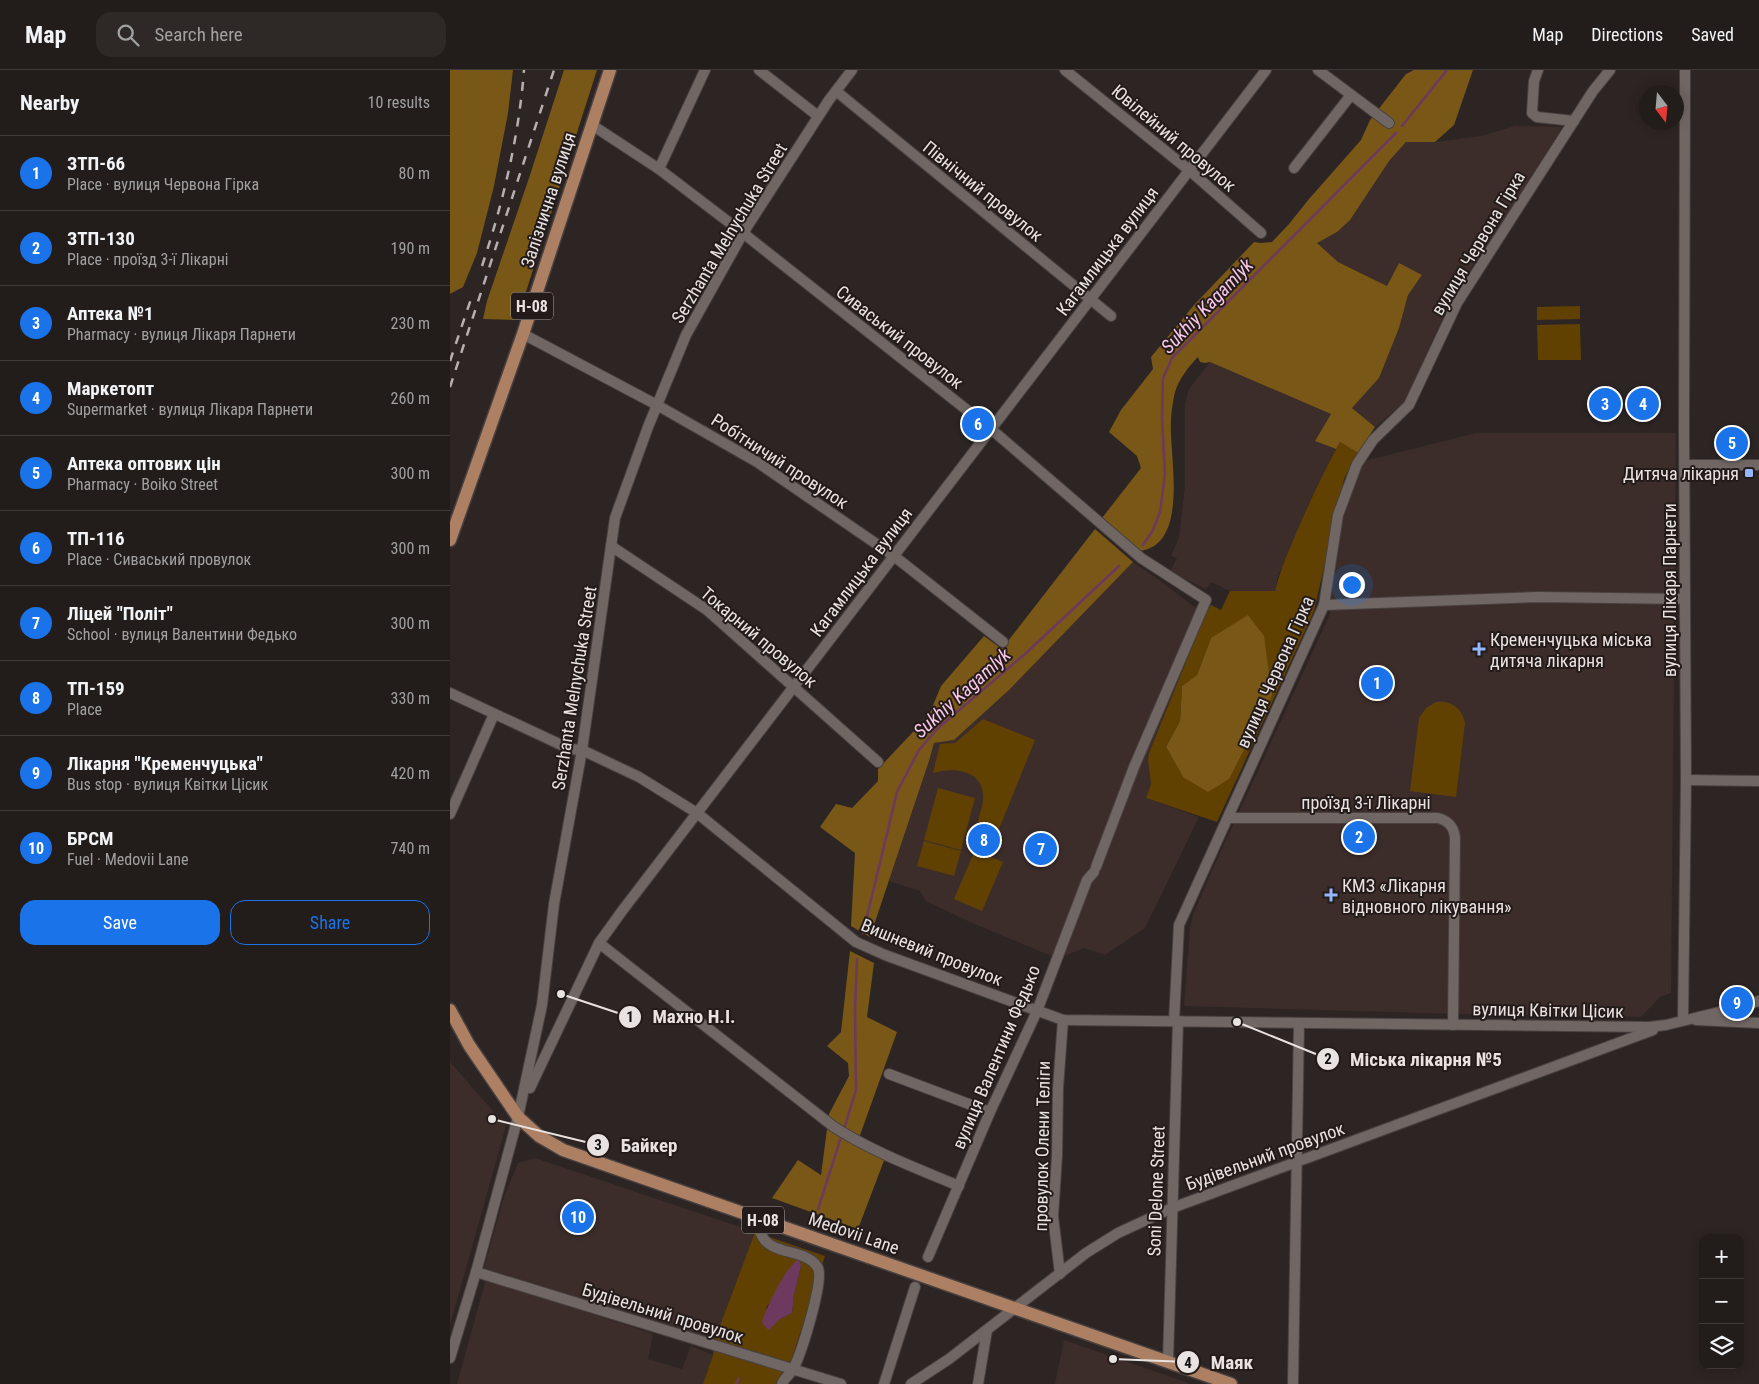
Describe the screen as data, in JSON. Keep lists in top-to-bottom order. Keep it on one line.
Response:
{"streets":{"main road":["Залізнична вулиця","Н-08","Medovii Lane"],"street":["Ювілейний провулок","Північний провулок","Serzhanta Melnychuka Street","вулиця Червона Гірка","Кагамлицька вулиця","Сиваський провулок","Робітничий провулок","вулиця Лікаря Парнети","Токарний провулок","проїзд 3-ї Лікарні","Вишневий провулок","вулиця Квітки Цісик","вулиця Валентини Федько","провулок Олени Теліги","Будівельний провулок","Soni Delone Street"]},"crossings":[["Ювілейний провулок","Кагамлицька вулиця"],["Північний провулок","Serzhanta Melnychuka Street"],["Північний провулок","Кагамлицька вулиця"],["Залізнична вулиця","Сиваський провулок"],["Залізнична вулиця","Робітничий провулок"],["Serzhanta Melnychuka Street","Кагамлицька вулиця"],["Serzhanta Melnychuka Street","Н-08"],["Serzhanta Melnychuka Street","Сиваський провулок"],["Serzhanta Melnychuka Street","Робітничий провулок"],["Serzhanta Melnychuka Street","Токарний провулок"],["Serzhanta Melnychuka Street","Вишневий провулок"],["Serzhanta Melnychuka Street","Будівельний провулок"],["Serzhanta Melnychuka Street","Medovii Lane"],["вулиця Червона Гірка","проїзд 3-ї Лікарні"],["вулиця Червона Гірка","Вишневий провулок"],["вулиця Червона Гірка","Soni Delone Street"],["Кагамлицька вулиця","Н-08"],["Кагамлицька вулиця","Сиваський провулок"],["Кагамлицька вулиця","Робітничий провулок"],["Кагамлицька вулиця","Токарний провулок"],["Кагамлицька вулиця","Вишневий провулок"],["Кагамлицька вулиця","Medovii Lane"],["Н-08","Будівельний провулок"],["Н-08","Soni Delone Street"],["Н-08","Medovii Lane"],["Сиваський провулок","вулиця Валентини Федько"],["вулиця Лікаря Парнети","вулиця Квітки Цісик"],["проїзд 3-ї Лікарні","вулиця Квітки Цісик"],["Вишневий провулок","вулиця Квітки Цісик"],["Вишневий провулок","вулиця Валентини Федько"],["Вишневий провулок","провулок Олени Теліги"],["Вишневий провулок","Soni Delone Street"],["вулиця Квітки Цісик","Будівельний провулок"],["провулок Олени Теліги","Будівельний провулок"],["Будівельний провулок","Soni Delone Street"],["Будівельний провулок","Medovii Lane"]],"water":["Sukhiy Kagamlyk"],"places":{"transit":["Дитяча лікарня"],"health":["Кременчуцька міська дитяча лікарня","КМЗ «Лікарня відновного лікування»"],"other":["Махно Н.І.","Міська лікарня №5","Байкер","Маяк"]},"north":"bottom","page":{"header":"Map","search":"Search here","nav":["Map","Directions","Saved"],"heading":["Nearby","10 results"],"list":[{"mark":"1","name":"ЗТП-66","note":"Place · вулиця Червона Гірка","value":"80 m"},{"mark":"2","name":"ЗТП-130","note":"Place · проїзд 3-ї Лікарні","value":"190 m"},{"mark":"3","name":"Аптека №1","note":"Pharmacy · вулиця Лікаря Парнети","value":"230 m"},{"mark":"4","name":"Маркетопт","note":"Supermarket · вулиця Лікаря Парнети","value":"260 m"},{"mark":"5","name":"Аптека оптових цін","note":"Pharmacy · Boiko Street","value":"300 m"},{"mark":"6","name":"ТП-116","note":"Place · Сиваський провулок","value":"300 m"},{"mark":"7","name":"Ліцей \"Політ\"","note":"School · вулиця Валентини Федько","value":"300 m"},{"mark":"8","name":"ТП-159","note":"Place","value":"330 m"},{"mark":"9","name":"Лікарня \"Кременчуцька\"","note":"Bus stop · вулиця Квітки Цісик","value":"420 m"},{"mark":"10","name":"БРСМ","note":"Fuel · Medovii Lane","value":"740 m"}],"pins":["3","4","6","5","1","2","8","7","9","10"],"buttons":["Save","Share"],"map_buttons":["+","−"]}}
